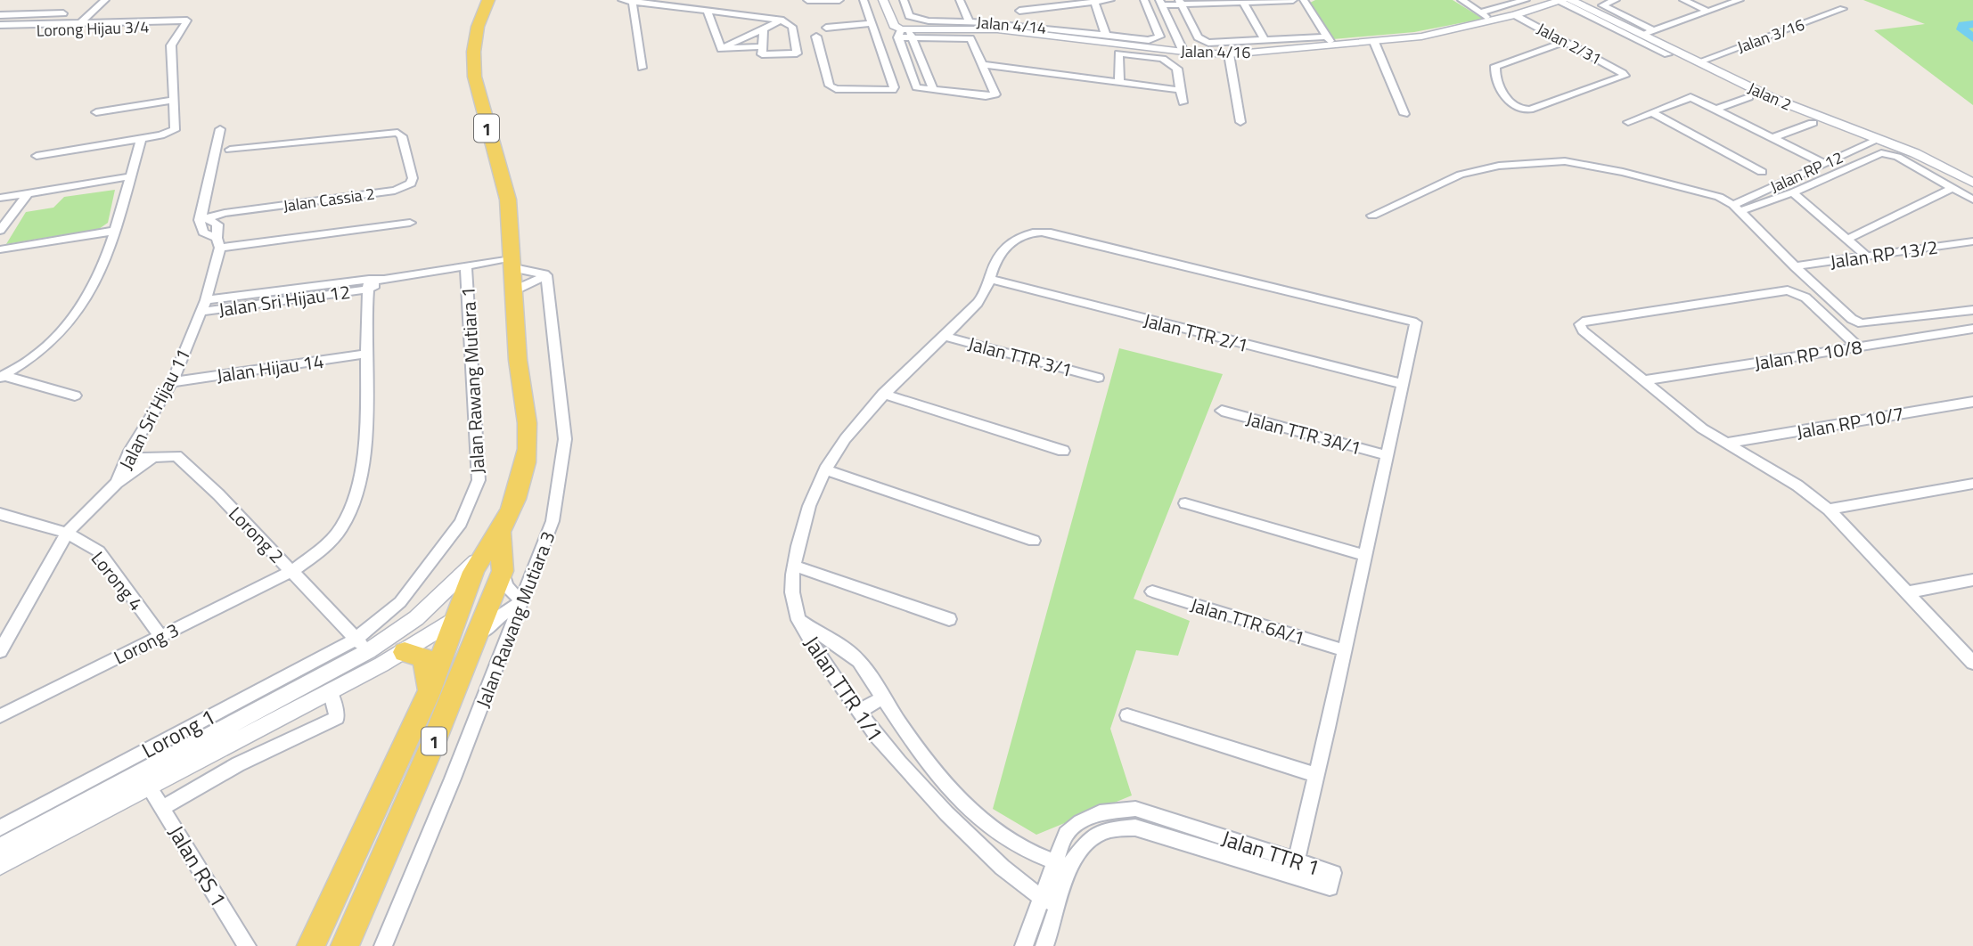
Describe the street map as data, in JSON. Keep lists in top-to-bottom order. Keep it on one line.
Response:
{"streets":{"main road":["1"],"street":["Jalan 4/14","Lorong Hijau 3/4","Jalan 3/16","Jalan 2/31","Jalan 4/16","Jalan 2","Jalan RP 12","Jalan Cassia 2","Jalan RP 13/2","Jalan Sri Hijau 12","Jalan TTR 2/1","Jalan RP 10/8","Jalan TTR 3/1","Jalan Hijau 14","Jalan Rawang Mutiara 1","Jalan Sri Hijau 11","Jalan RP 10/7","Jalan TTR 3A/1","Lorong 2","Lorong 4","Jalan Rawang Mutiara 3","Jalan TTR 6A/1","Lorong 3","Jalan TTR 1/1","Lorong 1","Jalan TTR 1","Jalan RS 1"]},"crossings":[["Jalan 4/14","Jalan 4/16"],["Jalan 3/16","Jalan 2"],["Jalan 2/31","Jalan 4/16"],["Jalan 2","Jalan RP 12"],["Jalan Sri Hijau 12","Jalan Sri Hijau 11"],["Jalan Sri Hijau 12","Lorong 3"],["Jalan Hijau 14","Jalan Sri Hijau 11"],["Jalan Hijau 14","Lorong 3"],["Jalan Rawang Mutiara 1","Lorong 2"],["Jalan Rawang Mutiara 1","Lorong 1"],["Jalan Sri Hijau 11","Lorong 2"],["Jalan Sri Hijau 11","Lorong 4"],["Lorong 2","Lorong 3"],["Lorong 2","Lorong 1"],["Lorong 4","Lorong 3"],["Jalan TTR 1/1","Jalan TTR 1"]]}
